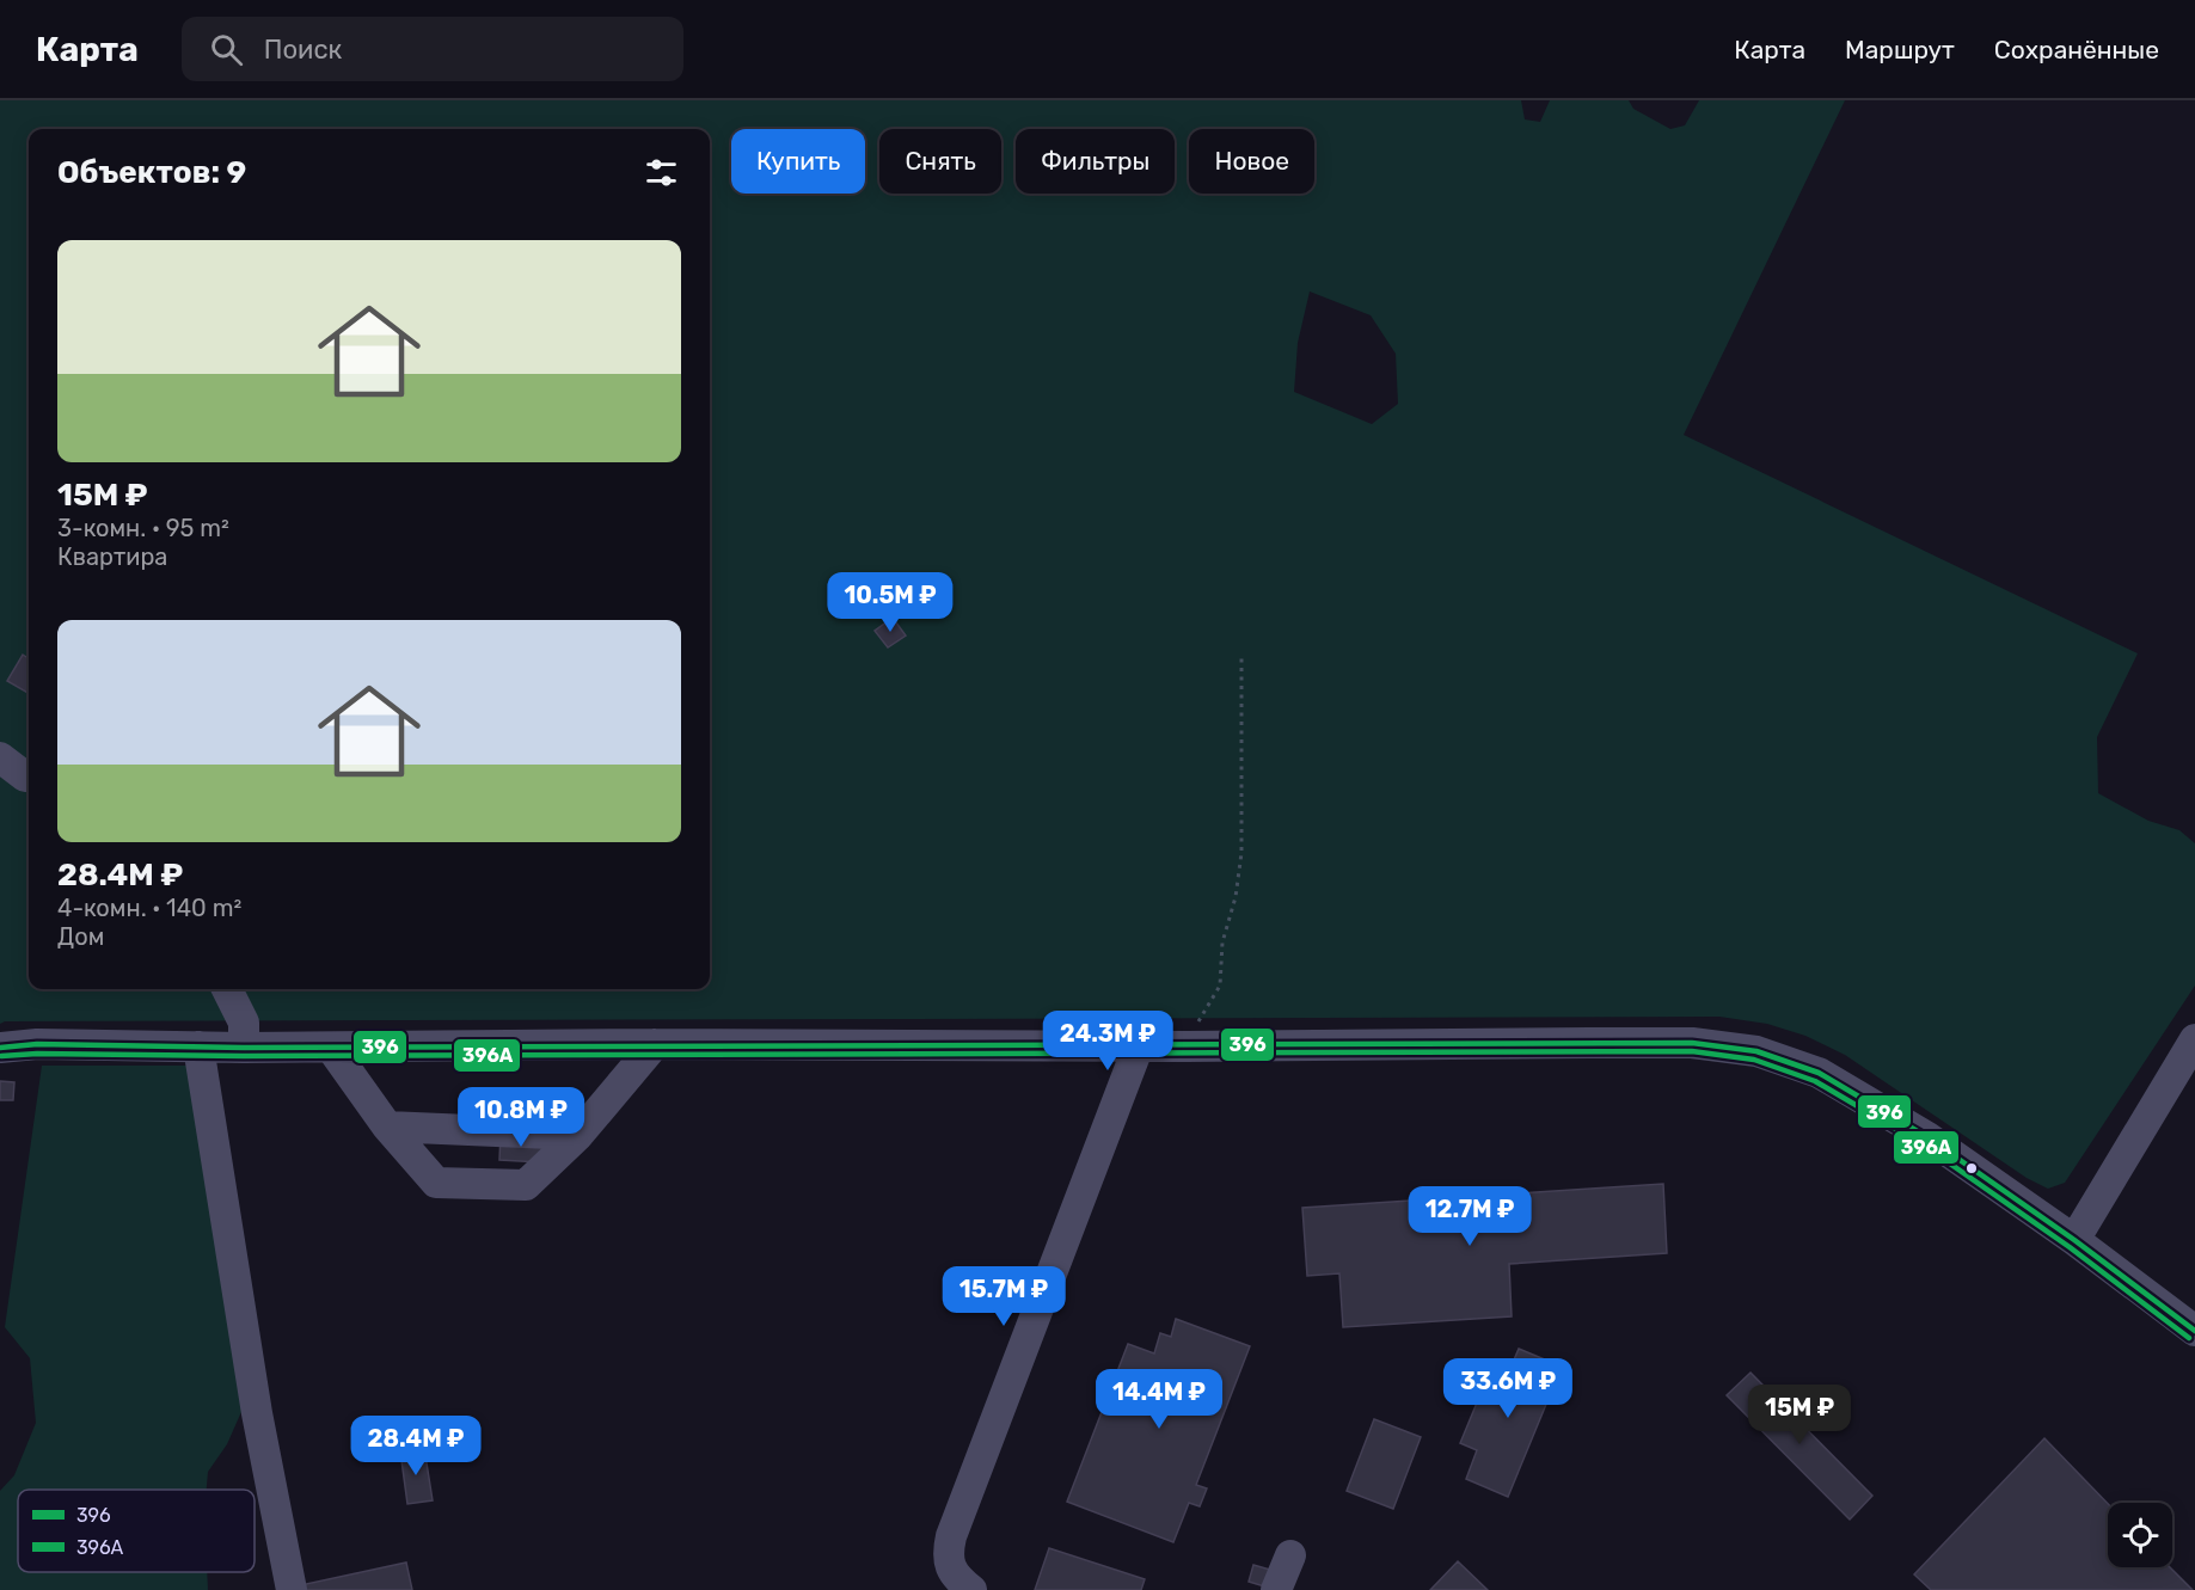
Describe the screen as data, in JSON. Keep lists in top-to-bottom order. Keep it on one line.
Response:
{"lines":["transit line 396","transit line 396А"],"legend":["396","396А"],"page":{"header":"Карта","search":"Поиск","nav":["Карта","Маршрут","Сохранённые"],"chip":["Купить","Снять","Фильтры","Новое"],"heading":"Объектов: 9","list":[{"name":"15M ₽","note":"3-комн. · 95 m² · Квартира"},{"name":"28.4M ₽","note":"4-комн. · 140 m² · Дом"}],"price":["10.5M ₽","24.3M ₽","10.8M ₽","12.7M ₽","15.7M ₽","33.6M ₽","14.4M ₽","15M ₽","28.4M ₽"]}}
